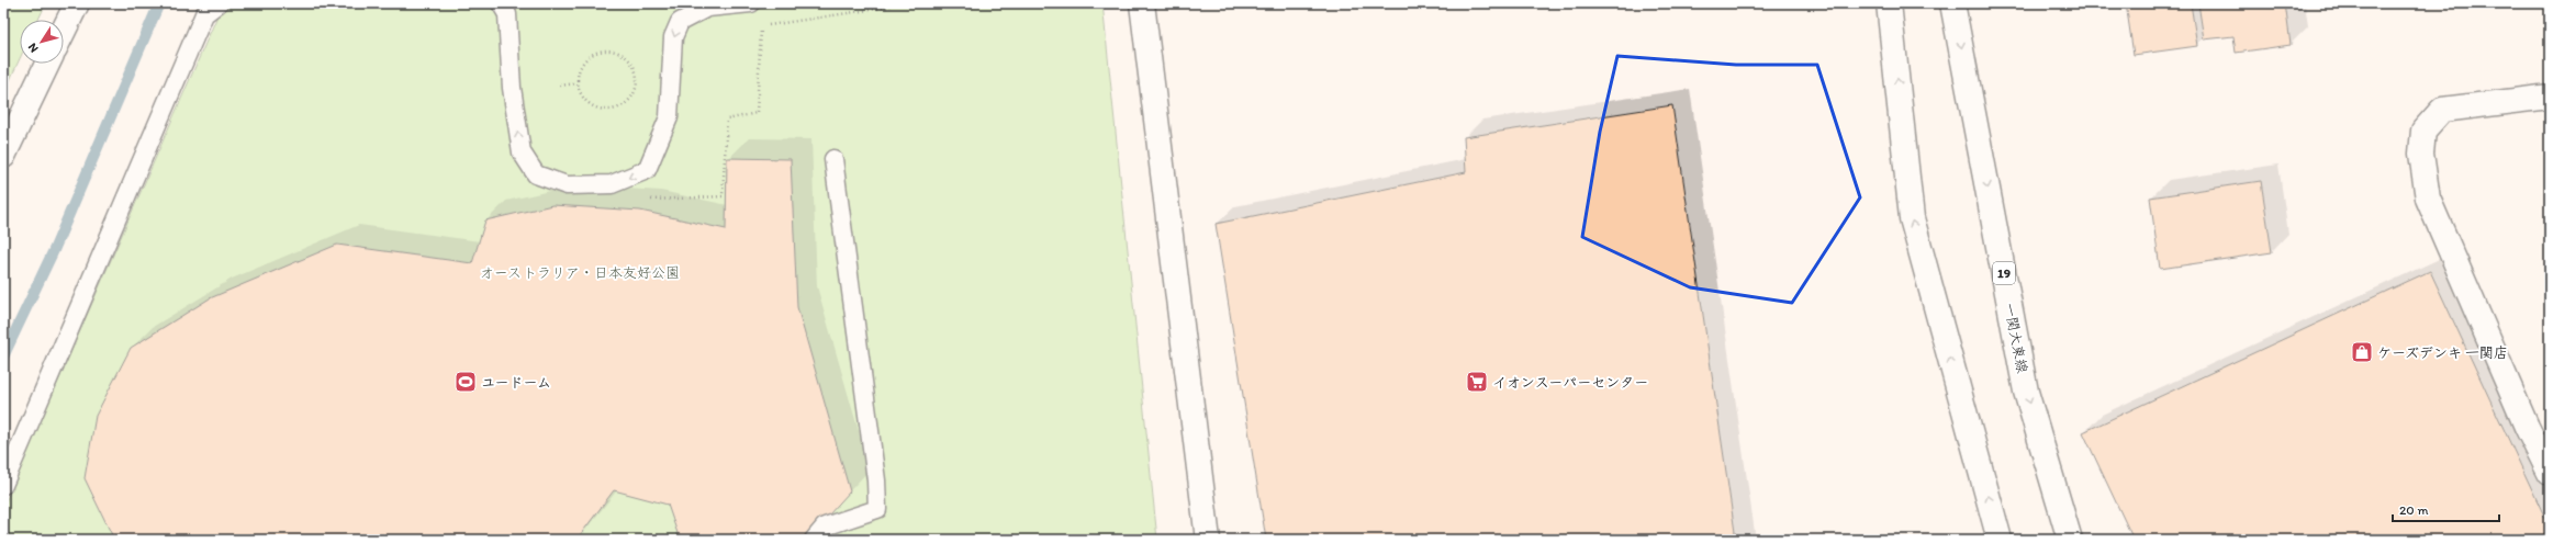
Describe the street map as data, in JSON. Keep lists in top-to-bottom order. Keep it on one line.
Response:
{"streets":{"street":["19","一関大東線"]},"parks":["オーストラリア・日本友好公園"],"places":{"shop":["ケーズデンキ 一関店"],"sports":["ユードーム"],"supermarket":["イオンスーパーセンター"]},"scale_bar":"20 m","north":"bottom left"}
